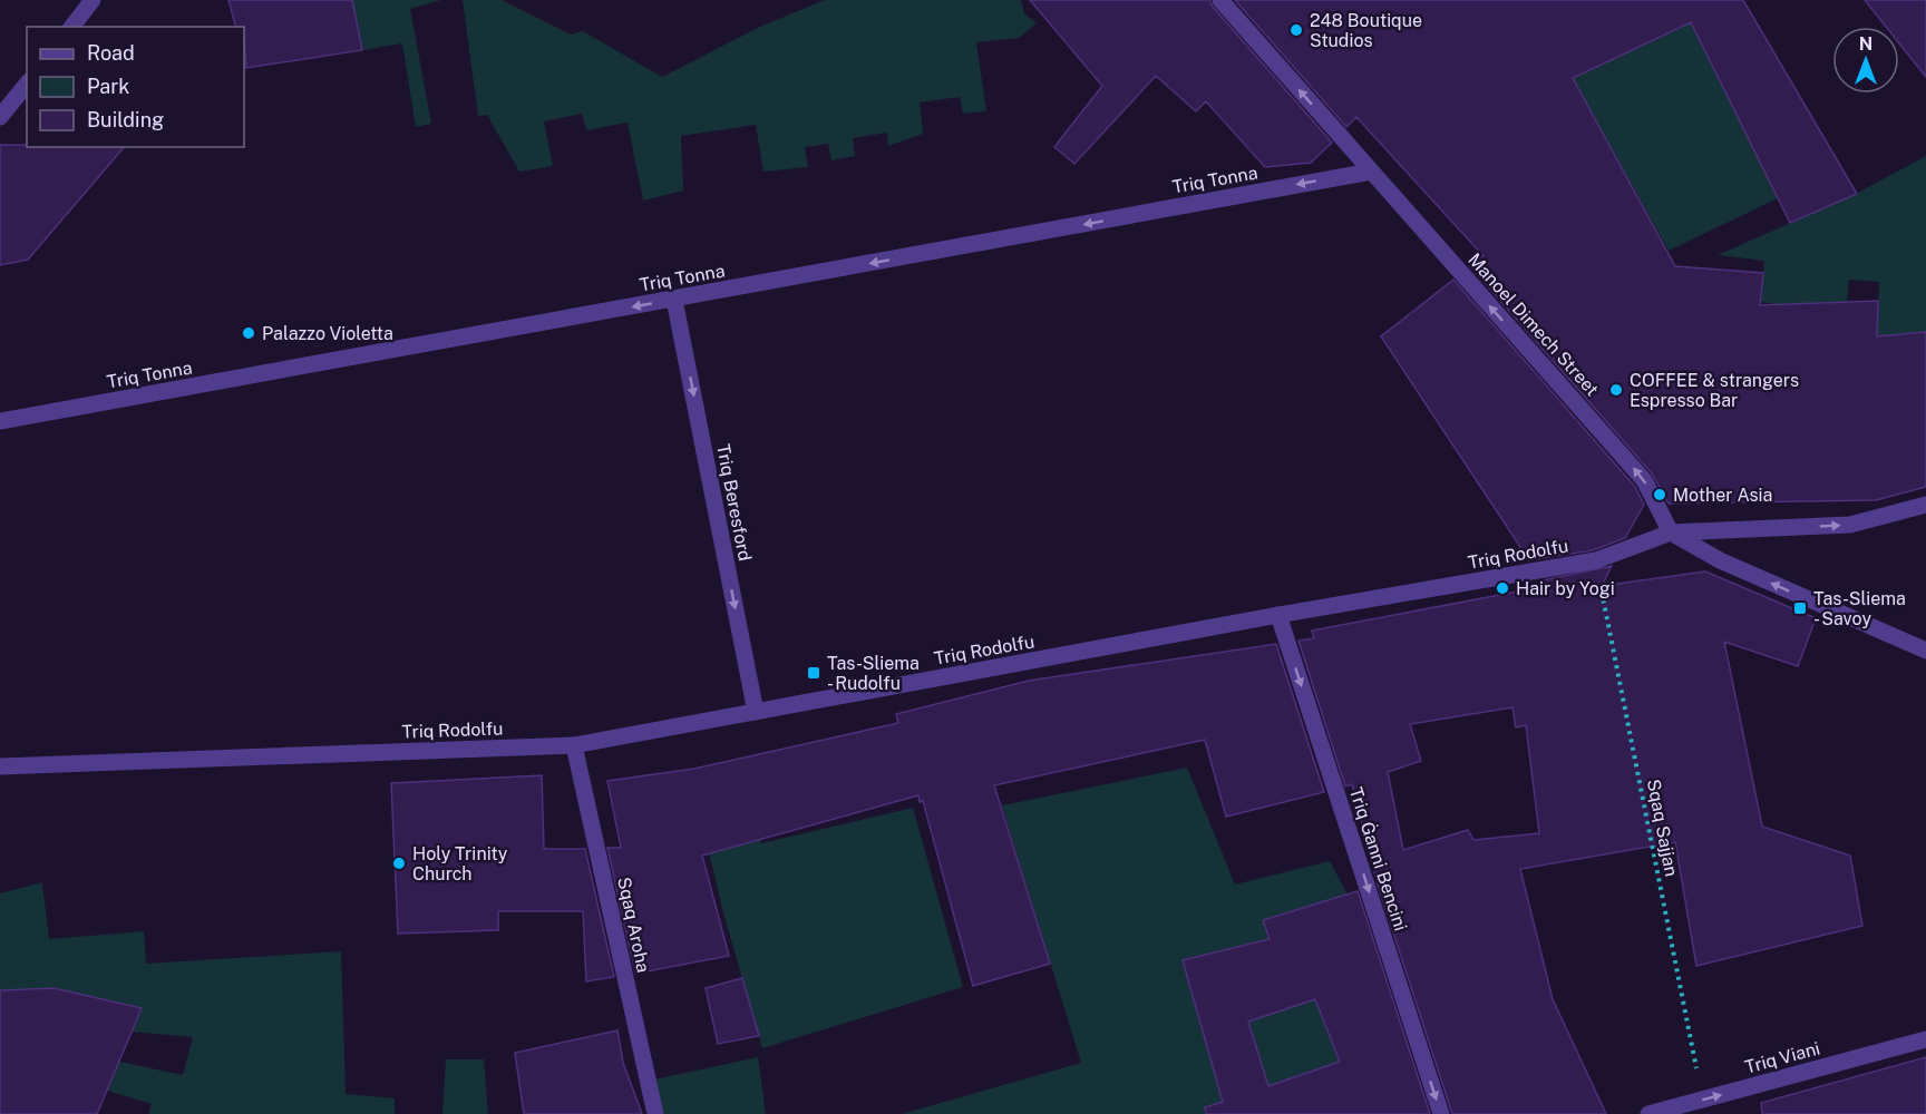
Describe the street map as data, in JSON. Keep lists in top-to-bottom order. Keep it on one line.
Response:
{"streets":{"street":["Triq Tonna","Manoel Dimech Street","Triq Beresford","Triq Rodolfu","Triq Ġanni Bencini","Sqaq Aroha","Triq Viani"],"path":["Sqaq Sajjan"]},"crossings":[["Triq Tonna","Manoel Dimech Street"],["Triq Tonna","Triq Beresford"],["Manoel Dimech Street","Triq Rodolfu"],["Triq Beresford","Triq Rodolfu"],["Triq Rodolfu","Sqaq Sajjan"],["Triq Rodolfu","Triq Ġanni Bencini"],["Triq Rodolfu","Sqaq Aroha"],["Sqaq Sajjan","Triq Viani"]],"one_way":["Triq Tonna","Manoel Dimech Street","Triq Beresford","Triq Ġanni Bencini","Triq Viani"],"places":{"other":["248 Boutique Studios","Palazzo Violetta","COFFEE & strangers Espresso Bar","Mother Asia","Hair by Yogi","Holy Trinity Church"],"transit":["Tas-Sliema - Savoy","Tas-Sliema - Rudolfu"]},"legend":["Road","Park","Building"],"north":"top"}
